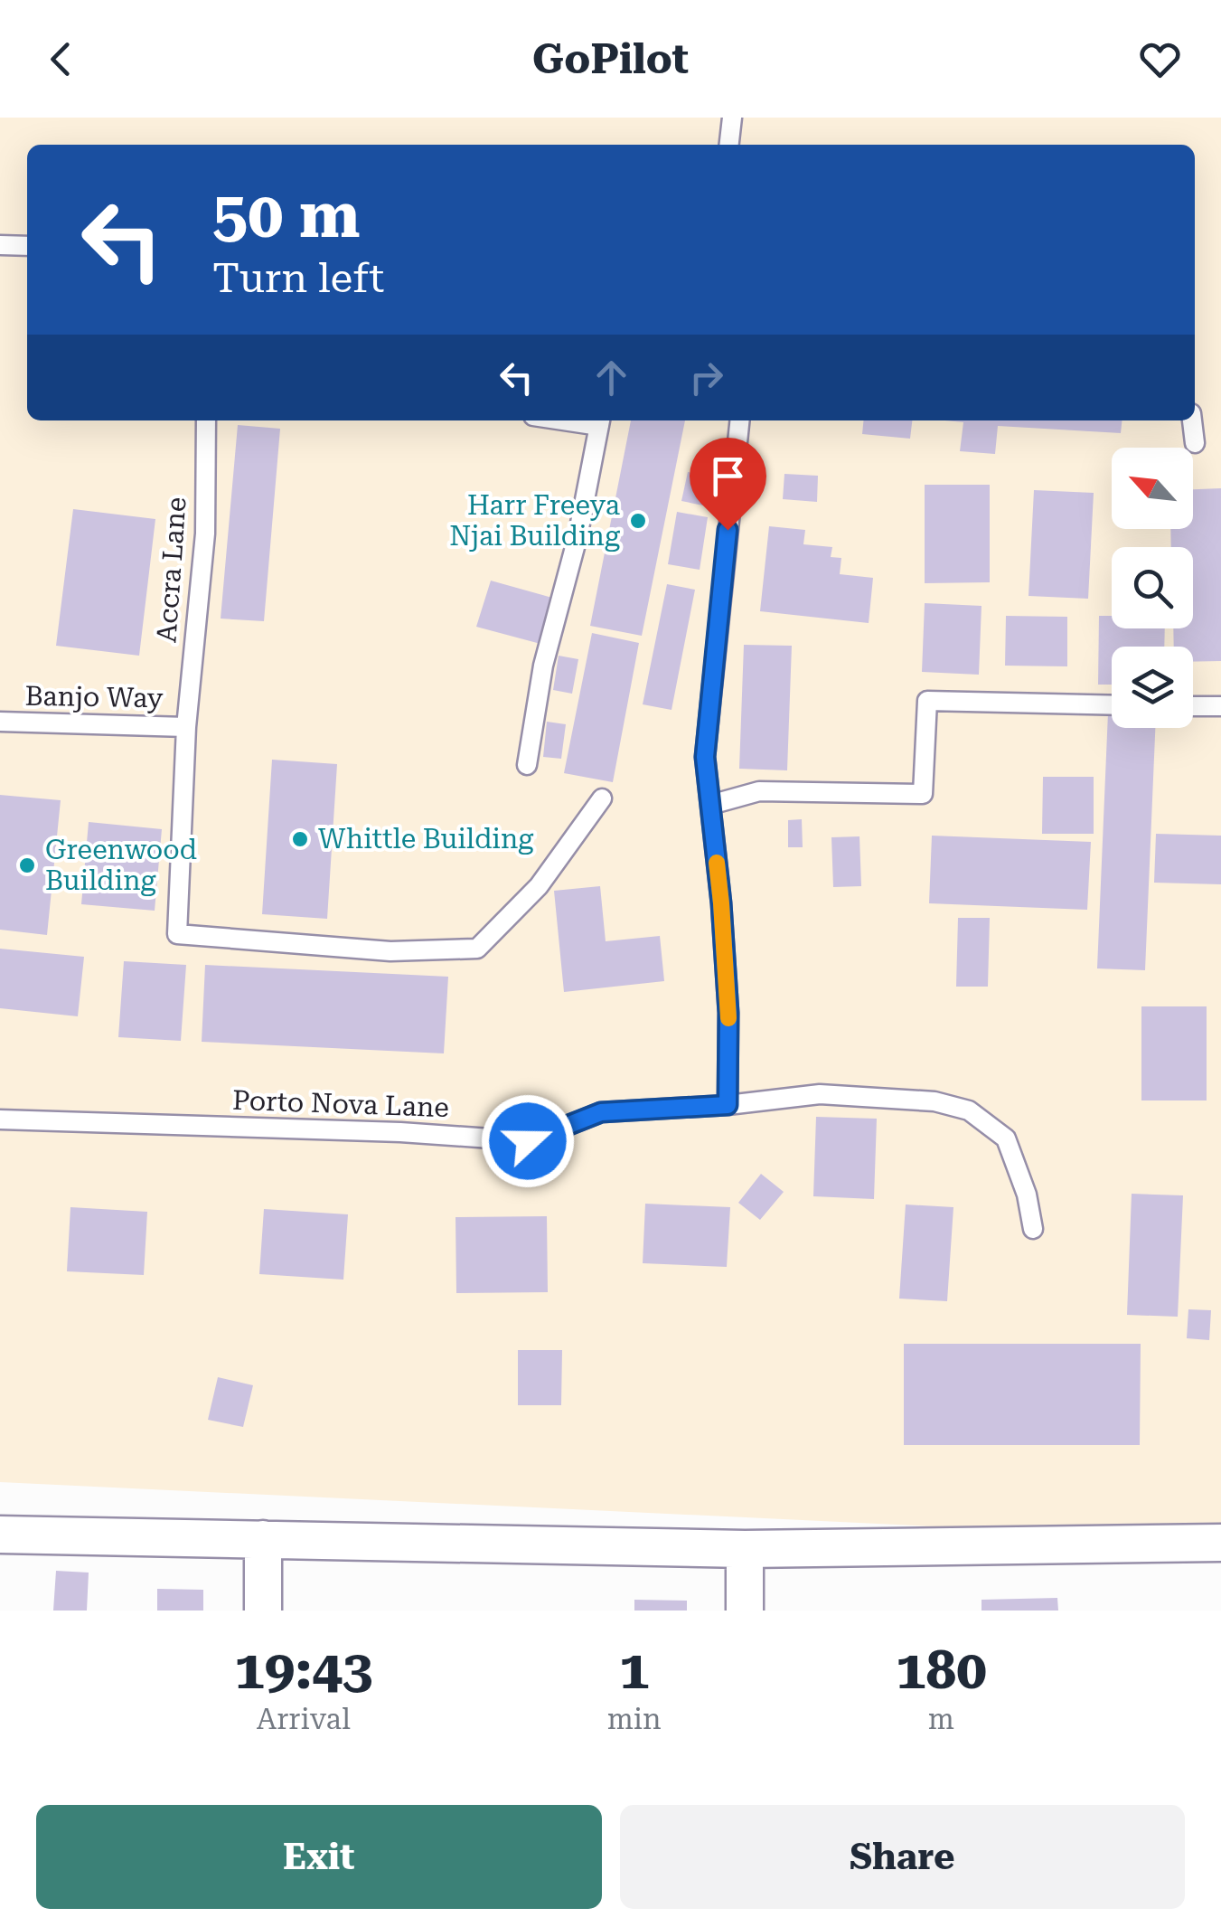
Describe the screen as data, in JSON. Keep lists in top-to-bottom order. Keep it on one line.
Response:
{"streets":{"lane":["Accra Lane","Banjo Way","Porto Nova Lane"]},"crossings":[["Accra Lane","Banjo Way"]],"places":["Harr Freeya Njai Building","Whittle Building","Greenwood Building"],"north":"top left","page":{"header":"GoPilot","turn":["50 m","Turn left"],"eta":["19:43","Arrival","1","min","180","m"],"buttons":["Exit","Share"]}}
